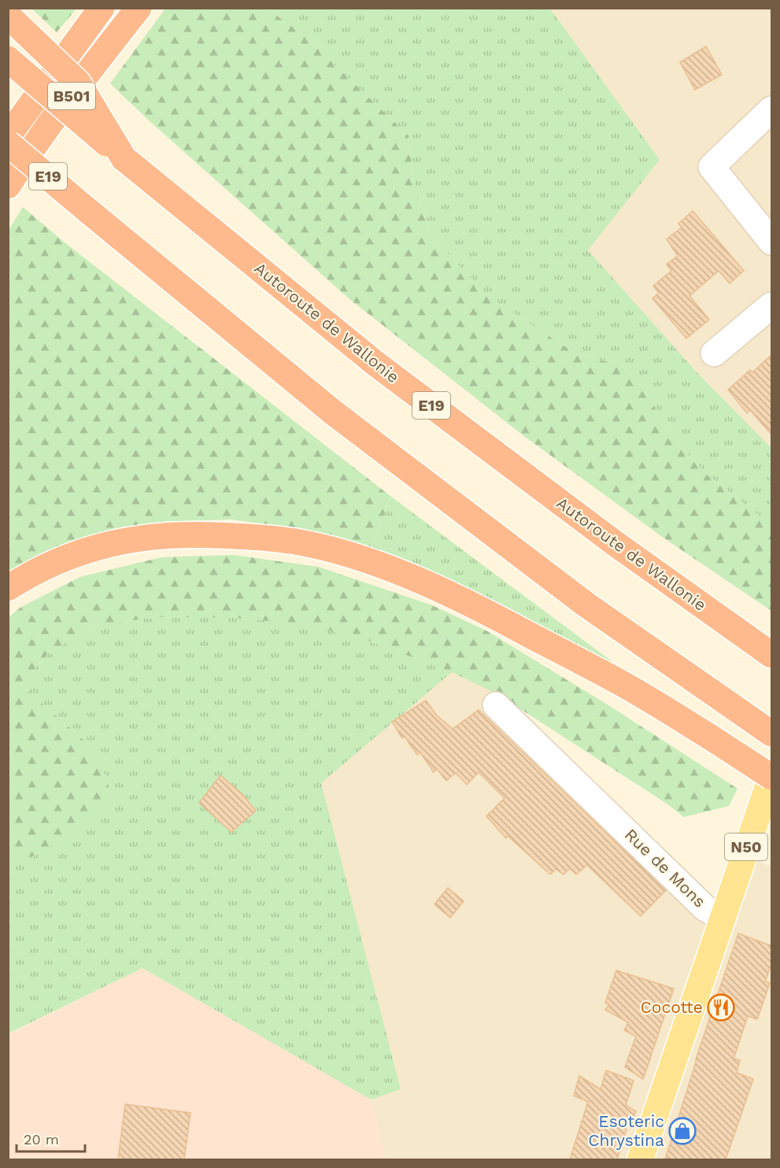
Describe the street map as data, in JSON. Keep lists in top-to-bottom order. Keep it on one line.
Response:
{"streets":{"highway":["B501","E19","Autoroute de Wallonie"],"main road":["N50","Rue de Mons"]},"crossings":[["N50","Rue de Mons"]],"places":{"restaurant":["Cocotte"],"shop":["Esoteric Chrystina"]},"scale_bar":"20 m"}
